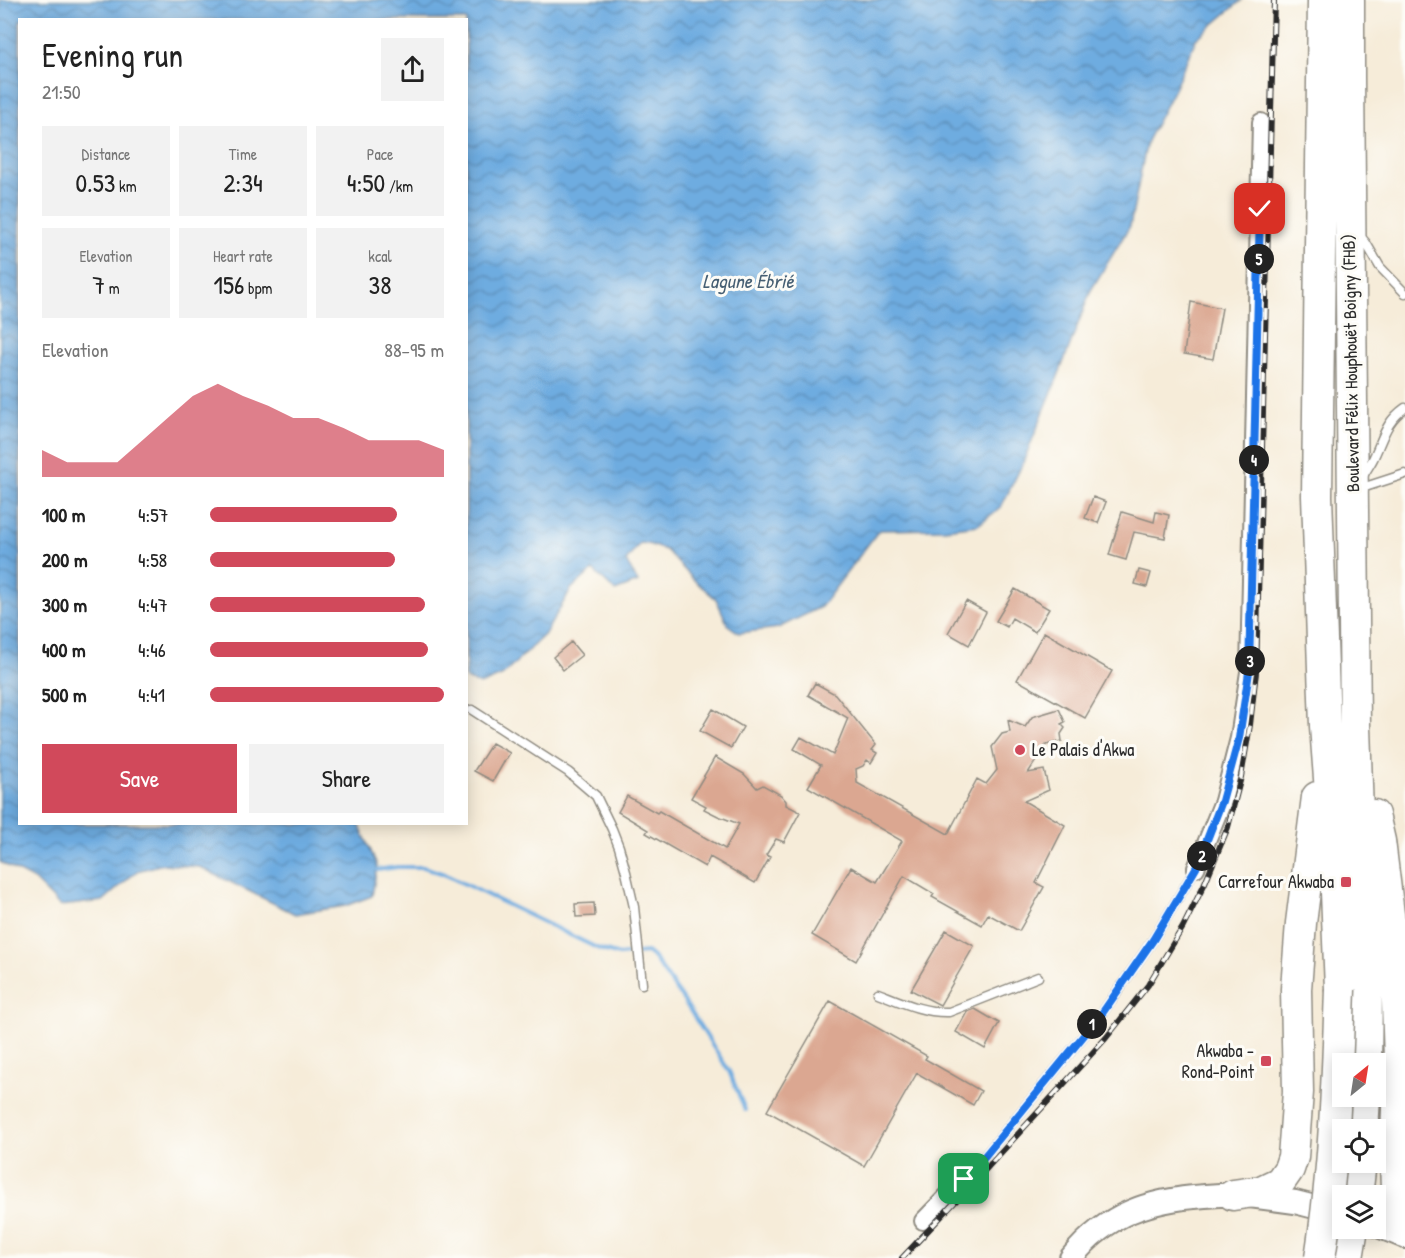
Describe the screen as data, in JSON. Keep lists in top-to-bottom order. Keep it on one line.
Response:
{"streets":{"highway":["Boulevard Félix Houphouët Boigny (FHB)"]},"water":["Lagune Ébrié"],"places":{"other":["Le Palais d'Akwa"],"transit":["Carrefour Akwaba","Akwaba - Rond-Point"]},"north":"top right","page":{"heading":["Evening run","21:50"],"stats":[["Distance","0.53 km"],["Time","2:34"],["Pace","4:50 /km"],["Elevation","7 m"],["Heart rate","156 bpm"],["kcal","38"]],"pins":["5","4","3","2","1"],"chart":["Elevation","88–95 m"],"list":[{"name":"100 m","note":"4:57"},{"name":"200 m","note":"4:58"},{"name":"300 m","note":"4:47"},{"name":"400 m","note":"4:46"},{"name":"500 m","note":"4:41"}],"buttons":["Save","Share"]}}
